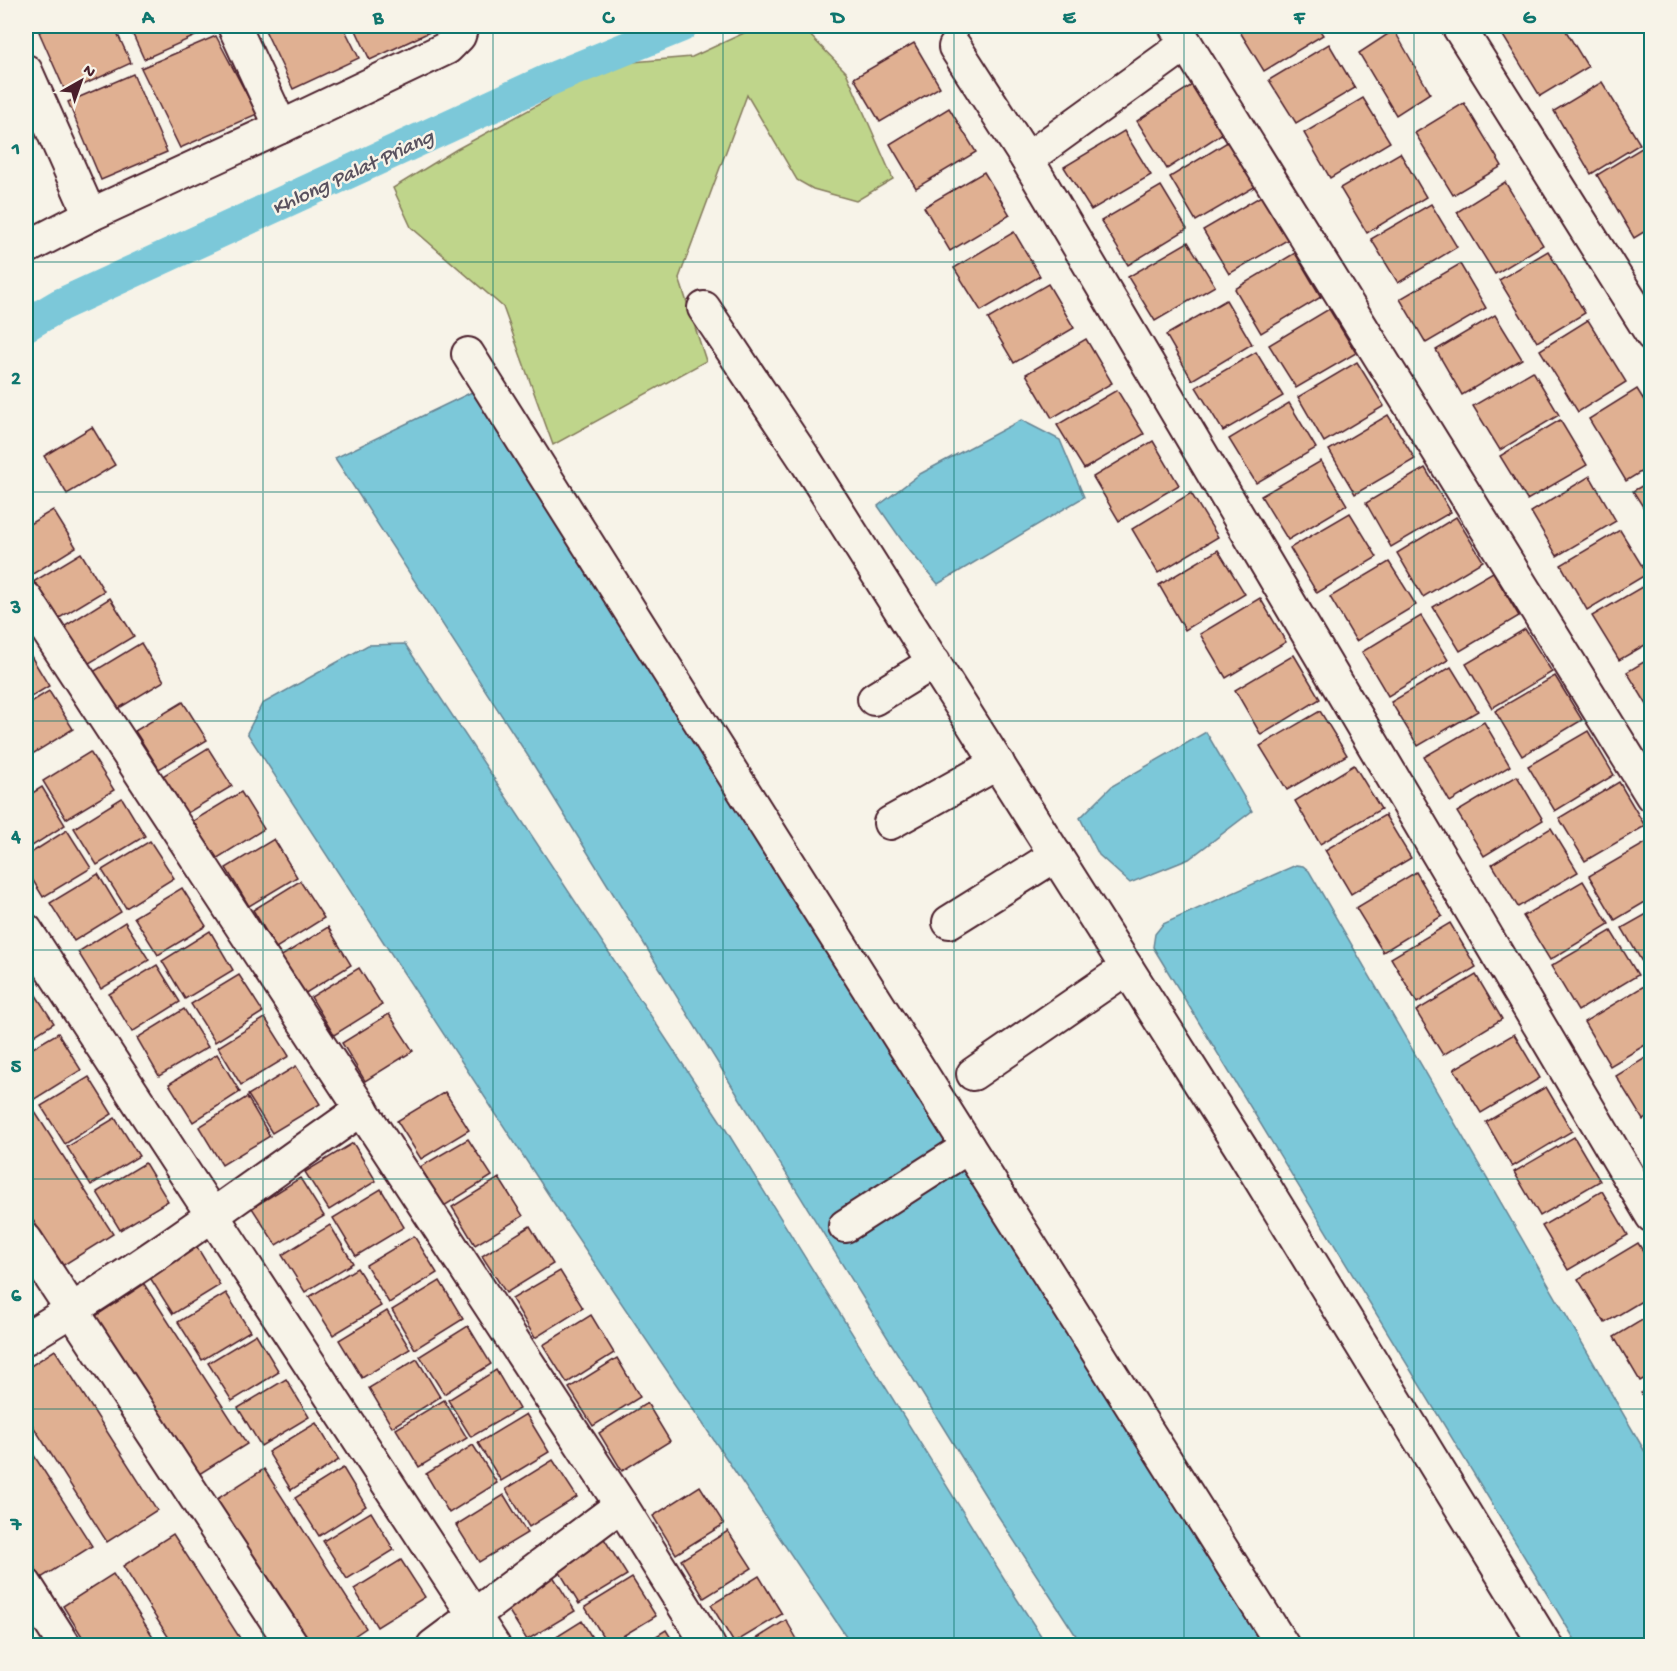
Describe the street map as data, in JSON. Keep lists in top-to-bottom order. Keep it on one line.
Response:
{"water":["Khlong Palat Priang"],"north":"top right","grid":{"columns":["A","B","C","D","E","F","G"],"rows":["1","2","3","4","5","6","7"]}}
